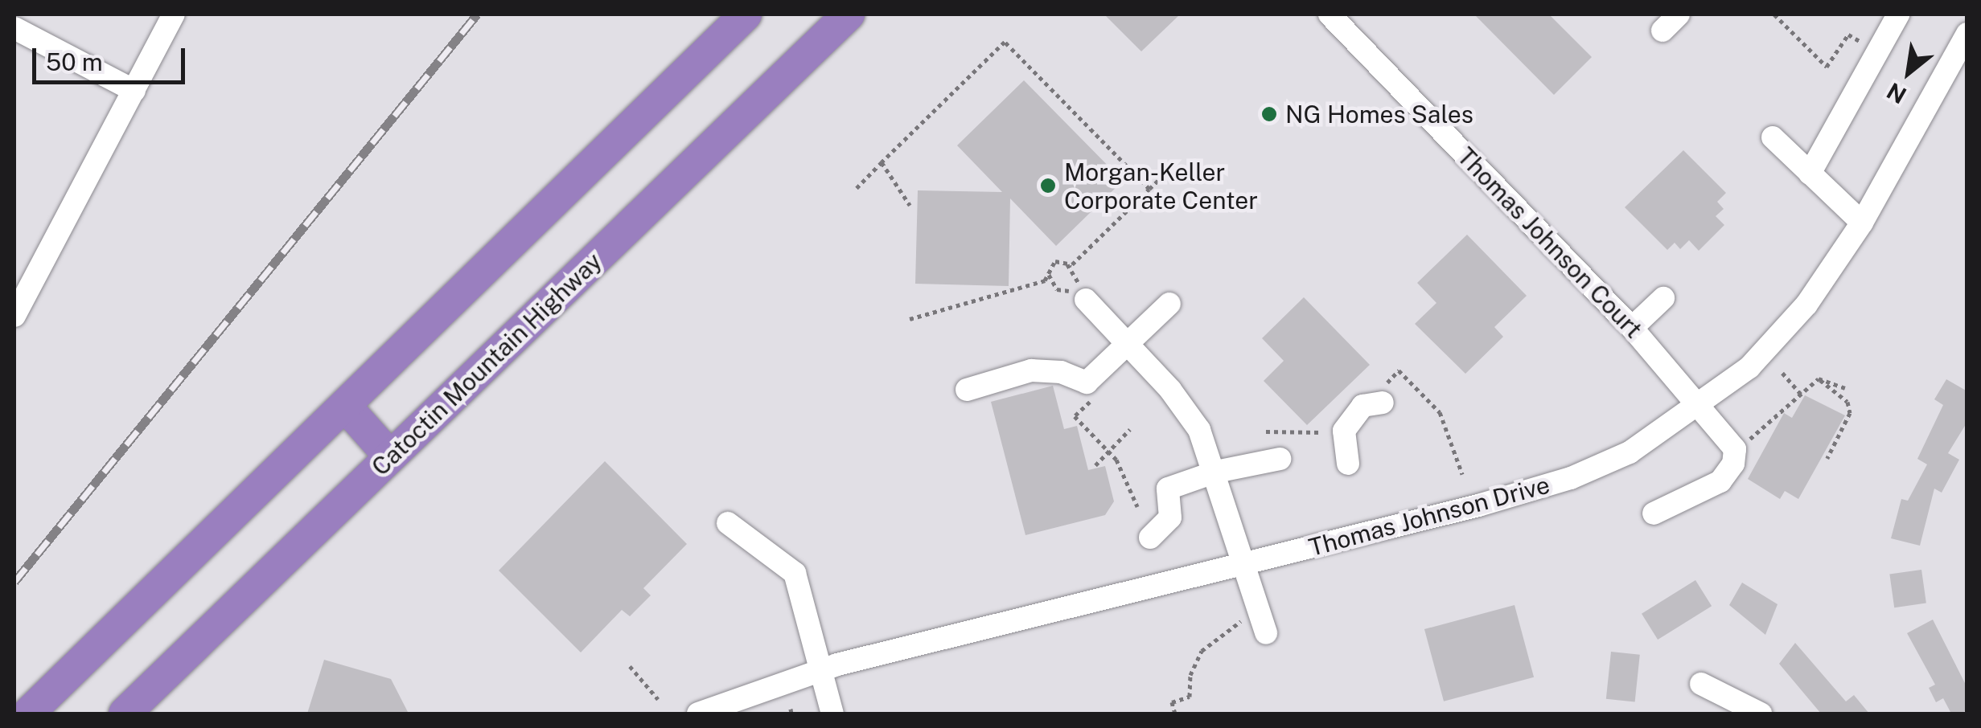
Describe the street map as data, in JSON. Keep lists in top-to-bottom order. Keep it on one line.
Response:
{"streets":{"highway":["Catoctin Mountain Highway"],"street":["Thomas Johnson Court","Thomas Johnson Drive"]},"crossings":[["Thomas Johnson Court","Thomas Johnson Drive"]],"places":["NG Homes Sales","Morgan-Keller Corporate Center"],"scale_bar":"50 m","north":"bottom left"}
